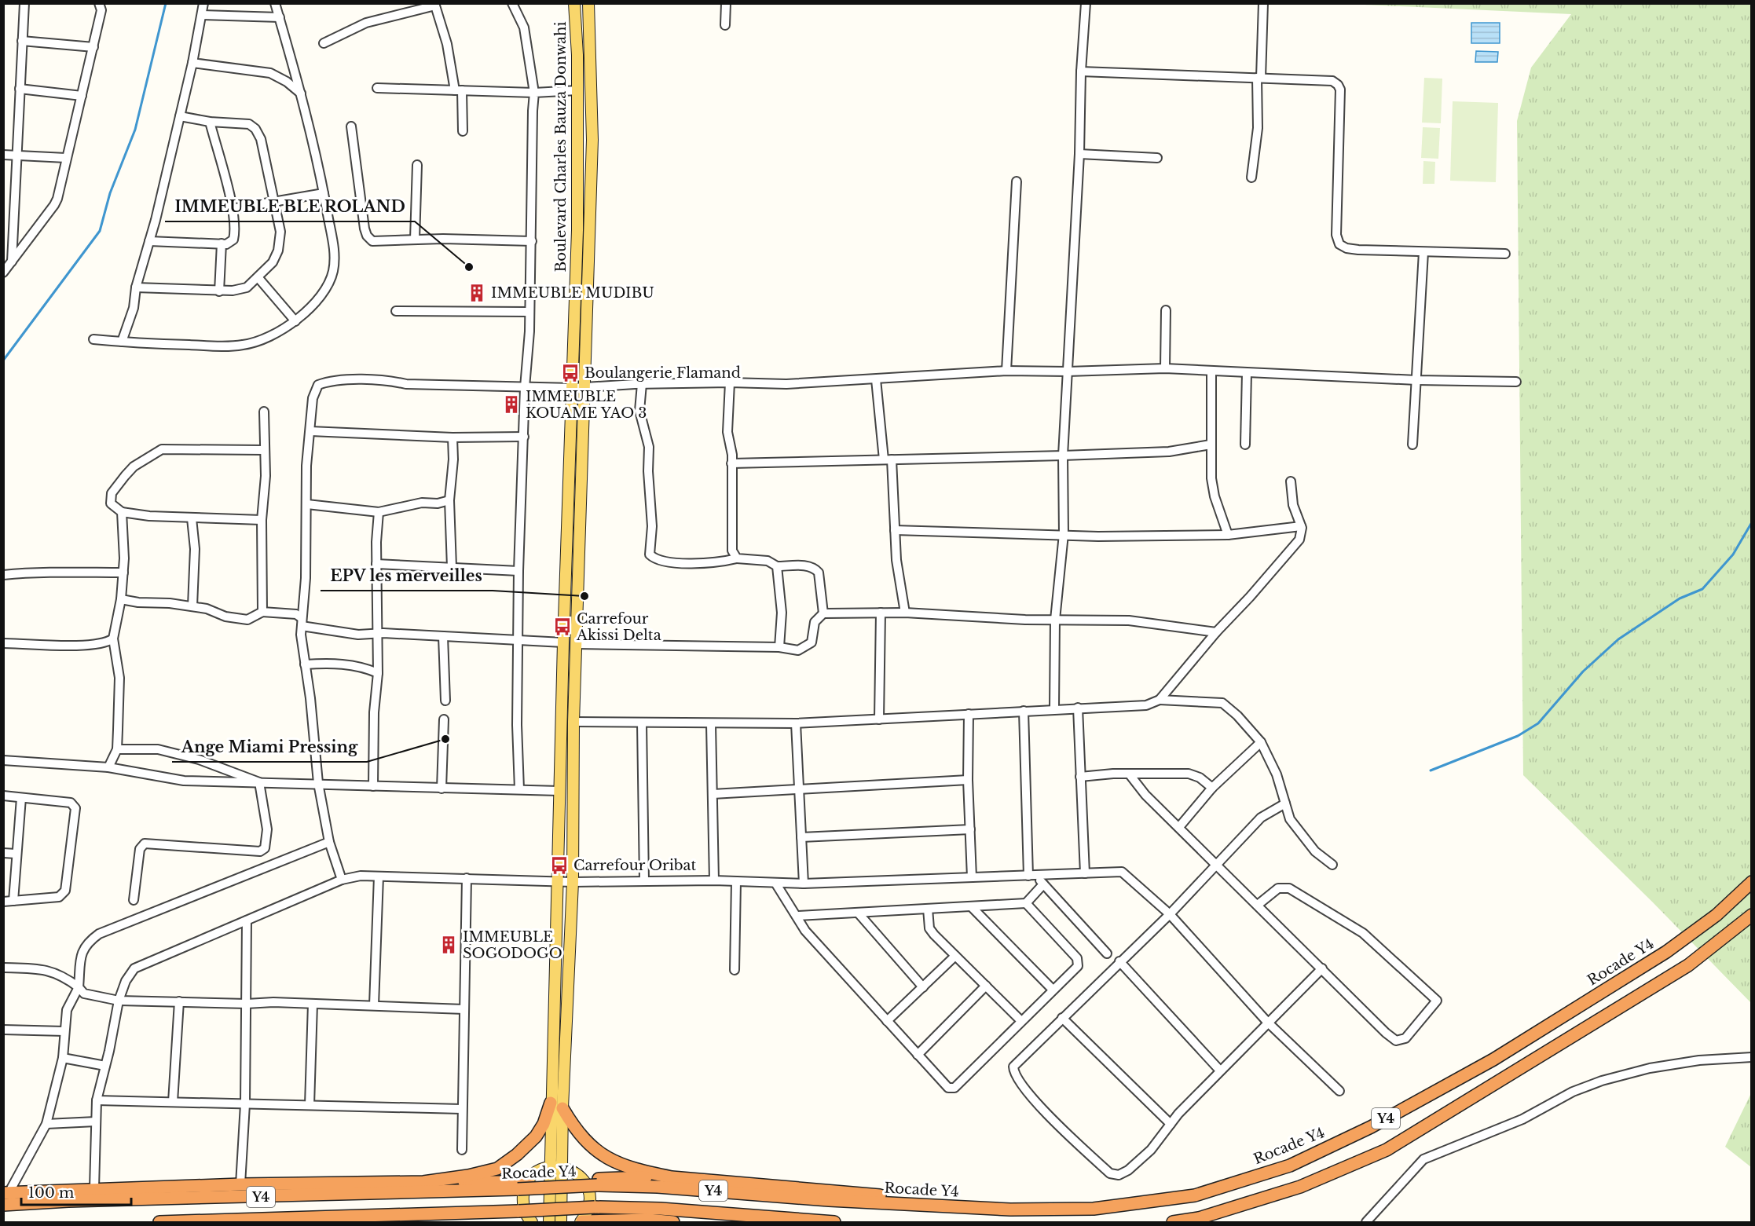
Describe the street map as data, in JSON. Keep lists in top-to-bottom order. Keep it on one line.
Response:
{"streets":{"highway":["Rocade Y4","Y4"],"main road":["Boulevard Charles Bauza Donwahi"]},"places":{"other":["IMMEUBLE BLE ROLAND","EPV les merveilles","Ange Miami Pressing"],"building":["IMMEUBLE MUDIBU","IMMEUBLE KOUAME YAO 3","IMMEUBLE SOGODOGO"],"bus stop":["Boulangerie Flamand","Carrefour Akissi Delta","Carrefour Oribat"]},"scale_bar":"100 m"}
